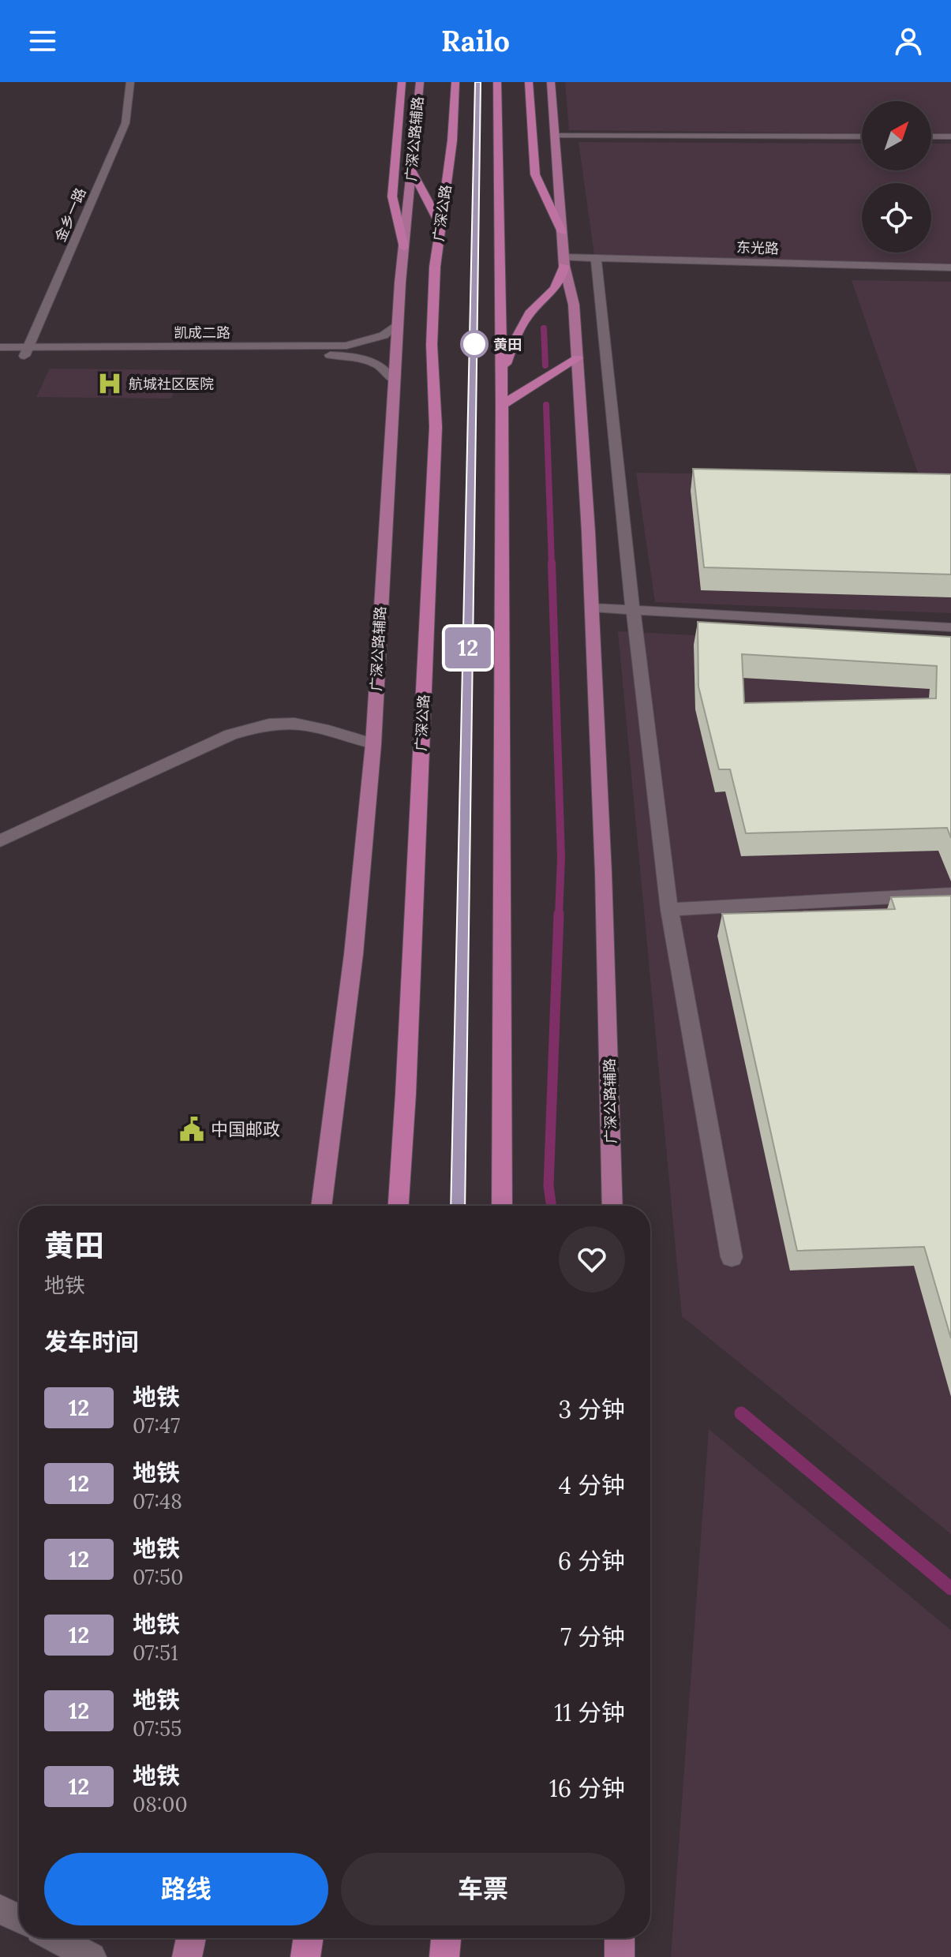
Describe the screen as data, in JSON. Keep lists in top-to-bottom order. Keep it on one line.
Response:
{"streets":{"highway":["广深公路"],"main road":["广深公路辅路"],"street":["金乡一路","东光路","凯成二路"]},"crossings":[["广深公路辅路","东光路"],["广深公路辅路","凯成二路"],["金乡一路","凯成二路"]],"places":{"other":["黄田"],"hospital":["航城社区医院"],"public building":["中国邮政"]},"lines":["metro line 12"],"north":"top right","page":{"header":"Railo","on_map":"12","heading":[["黄田","地铁"],"发车时间"],"list":[{"mark":"12","name":"地铁","note":"07:47","value":"3 分钟"},{"mark":"12","name":"地铁","note":"07:48","value":"4 分钟"},{"mark":"12","name":"地铁","note":"07:50","value":"6 分钟"},{"mark":"12","name":"地铁","note":"07:51","value":"7 分钟"},{"mark":"12","name":"地铁","note":"07:55","value":"11 分钟"},{"mark":"12","name":"地铁","note":"08:00","value":"16 分钟"}],"buttons":["路线","车票"]}}
